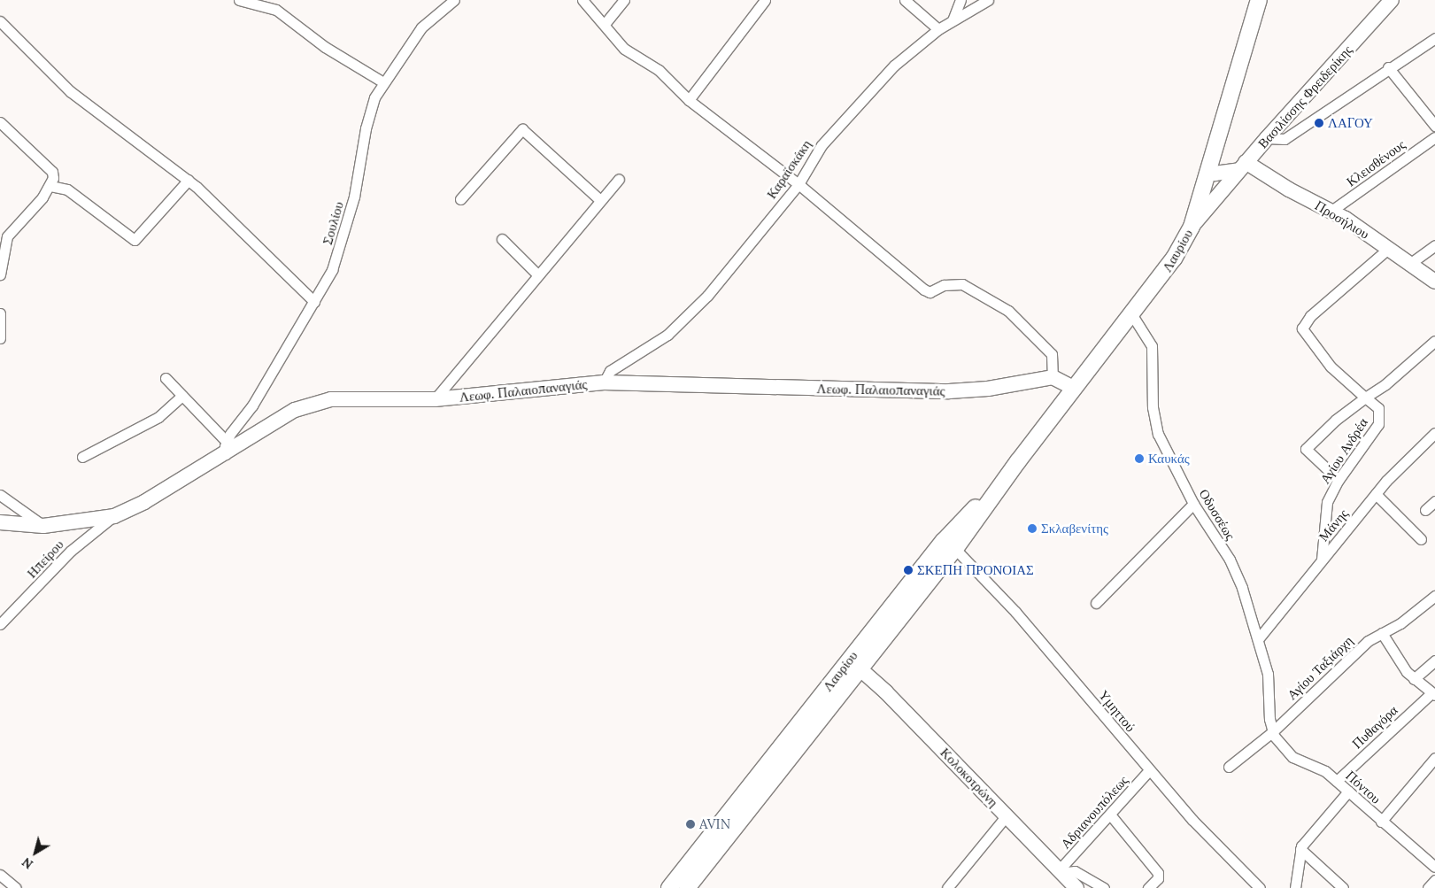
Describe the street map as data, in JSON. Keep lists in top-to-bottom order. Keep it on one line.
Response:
{"streets":{"main road":["Λαυρίου"],"street":["Βασιλίσσης Φρειδερίκης","Κλεισθένους","Καραϊσκάκη","Προσήλιου","Σουλίου","Λεωφ. Παλαιοπαναγιάς","Αγίου Ανδρέα","Οδυσσέως","Μάνης","Ηπείρου","Αγίου Ταξιάρχη","Υμηττού","Πυθαγόρα","Κολοκοτρώνη","Πόντου","Αδριανουπόλεως"]},"crossings":[["Βασιλίσσης Φρειδερίκης","Προσήλιου"],["Βασιλίσσης Φρειδερίκης","Λαυρίου"],["Κλεισθένους","Προσήλιου"],["Καραϊσκάκη","Λεωφ. Παλαιοπαναγιάς"],["Σουλίου","Λεωφ. Παλαιοπαναγιάς"],["Λαυρίου","Οδυσσέως"],["Λαυρίου","Υμηττού"],["Λαυρίου","Κολοκοτρώνη"],["Λεωφ. Παλαιοπαναγιάς","Ηπείρου"],["Αγίου Ανδρέα","Μάνης"],["Οδυσσέως","Μάνης"],["Οδυσσέως","Αγίου Ταξιάρχη"],["Οδυσσέως","Πόντου"],["Αγίου Ταξιάρχη","Πόντου"],["Υμηττού","Αδριανουπόλεως"],["Πυθαγόρα","Πόντου"],["Κολοκοτρώνη","Αδριανουπόλεως"]],"places":["ΛΑΓΟΥ","Καυκάς","Σκλαβενίτης","ΣΚΕΠΗ ΠΡΟΝΟΙΑΣ","AVIN"],"north":"bottom left"}
